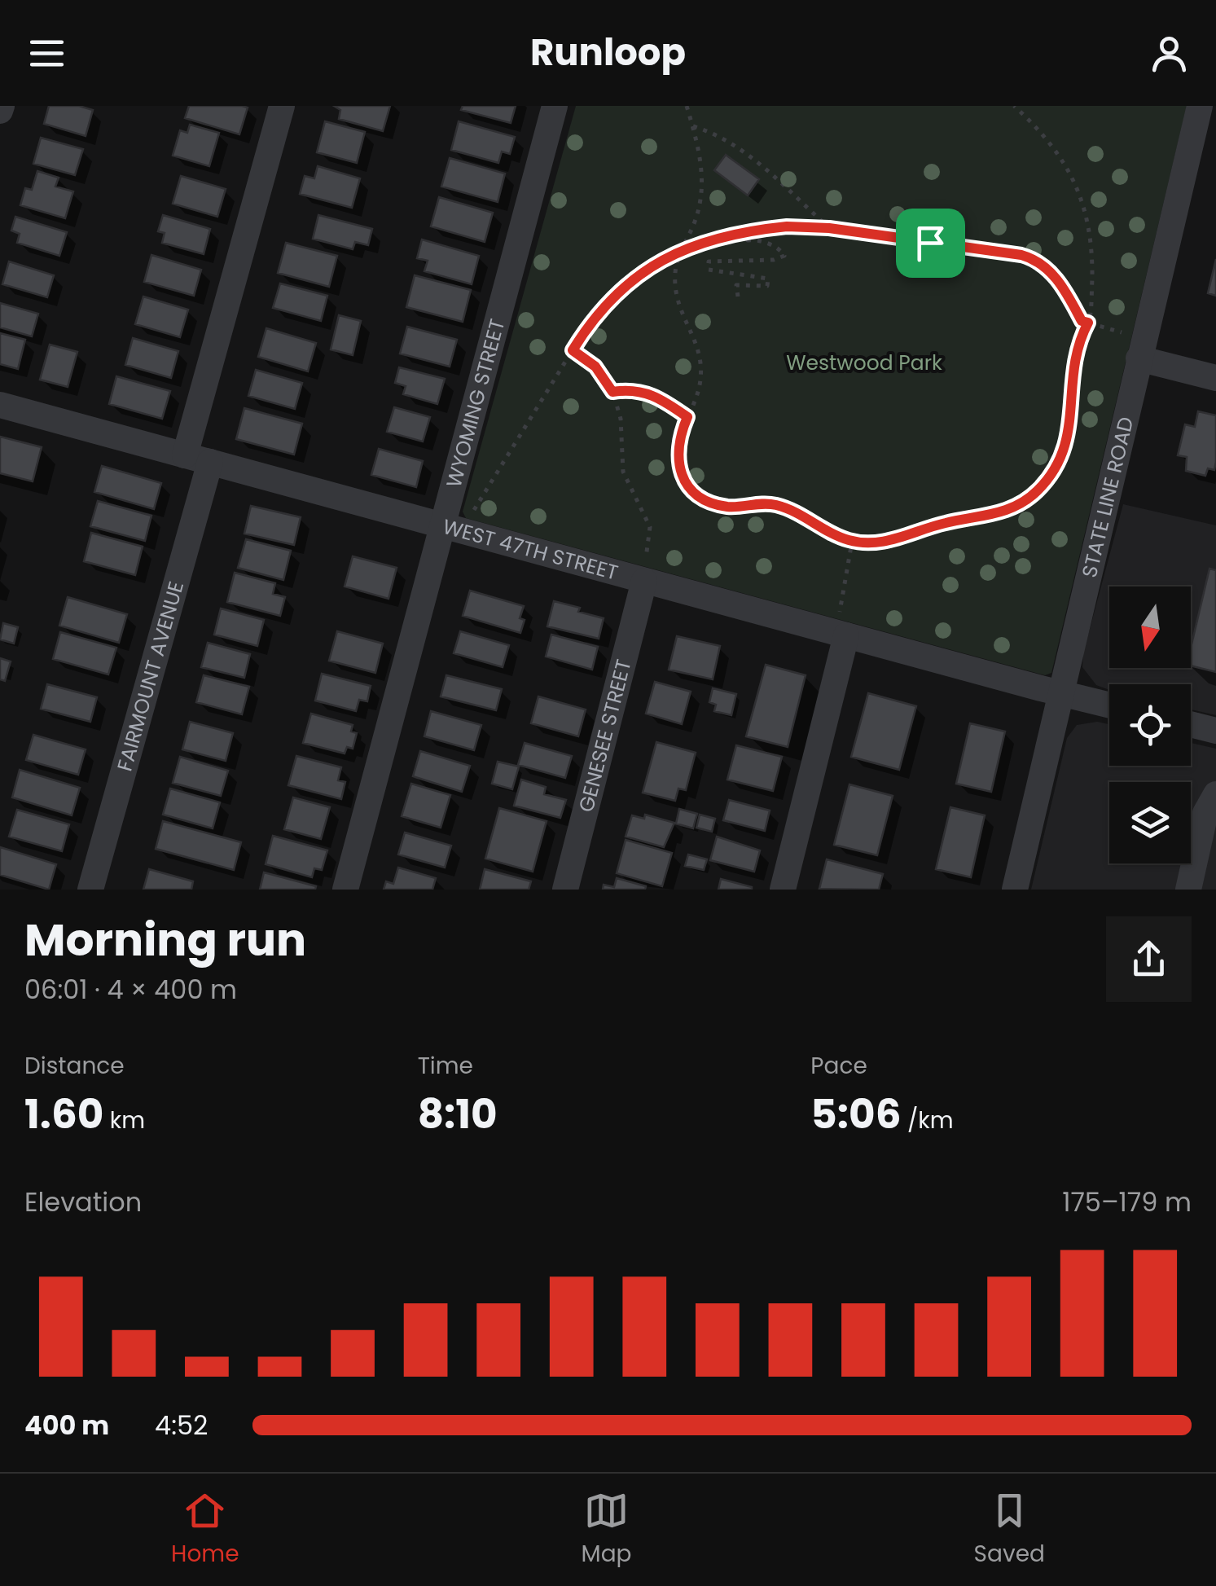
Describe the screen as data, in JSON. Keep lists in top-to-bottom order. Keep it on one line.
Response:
{"streets":{"street":["WYOMING STREET","STATE LINE ROAD","WEST 47TH STREET","FAIRMOUNT AVENUE","GENESEE STREET"]},"crossings":[["WYOMING STREET","WEST 47TH STREET"],["STATE LINE ROAD","WEST 47TH STREET"],["WEST 47TH STREET","FAIRMOUNT AVENUE"],["WEST 47TH STREET","GENESEE STREET"]],"parks":["Westwood Park"],"north":"bottom","page":{"header":"Runloop","heading":["Morning run","06:01 · 4 × 400 m"],"stats":[["Distance","1.60 km"],["Time","8:10"],["Pace","5:06 /km"]],"chart":["Elevation","175–179 m"],"list":[{"name":"400 m","note":"4:52"}],"tabs":["Home","Map","Saved"]}}
